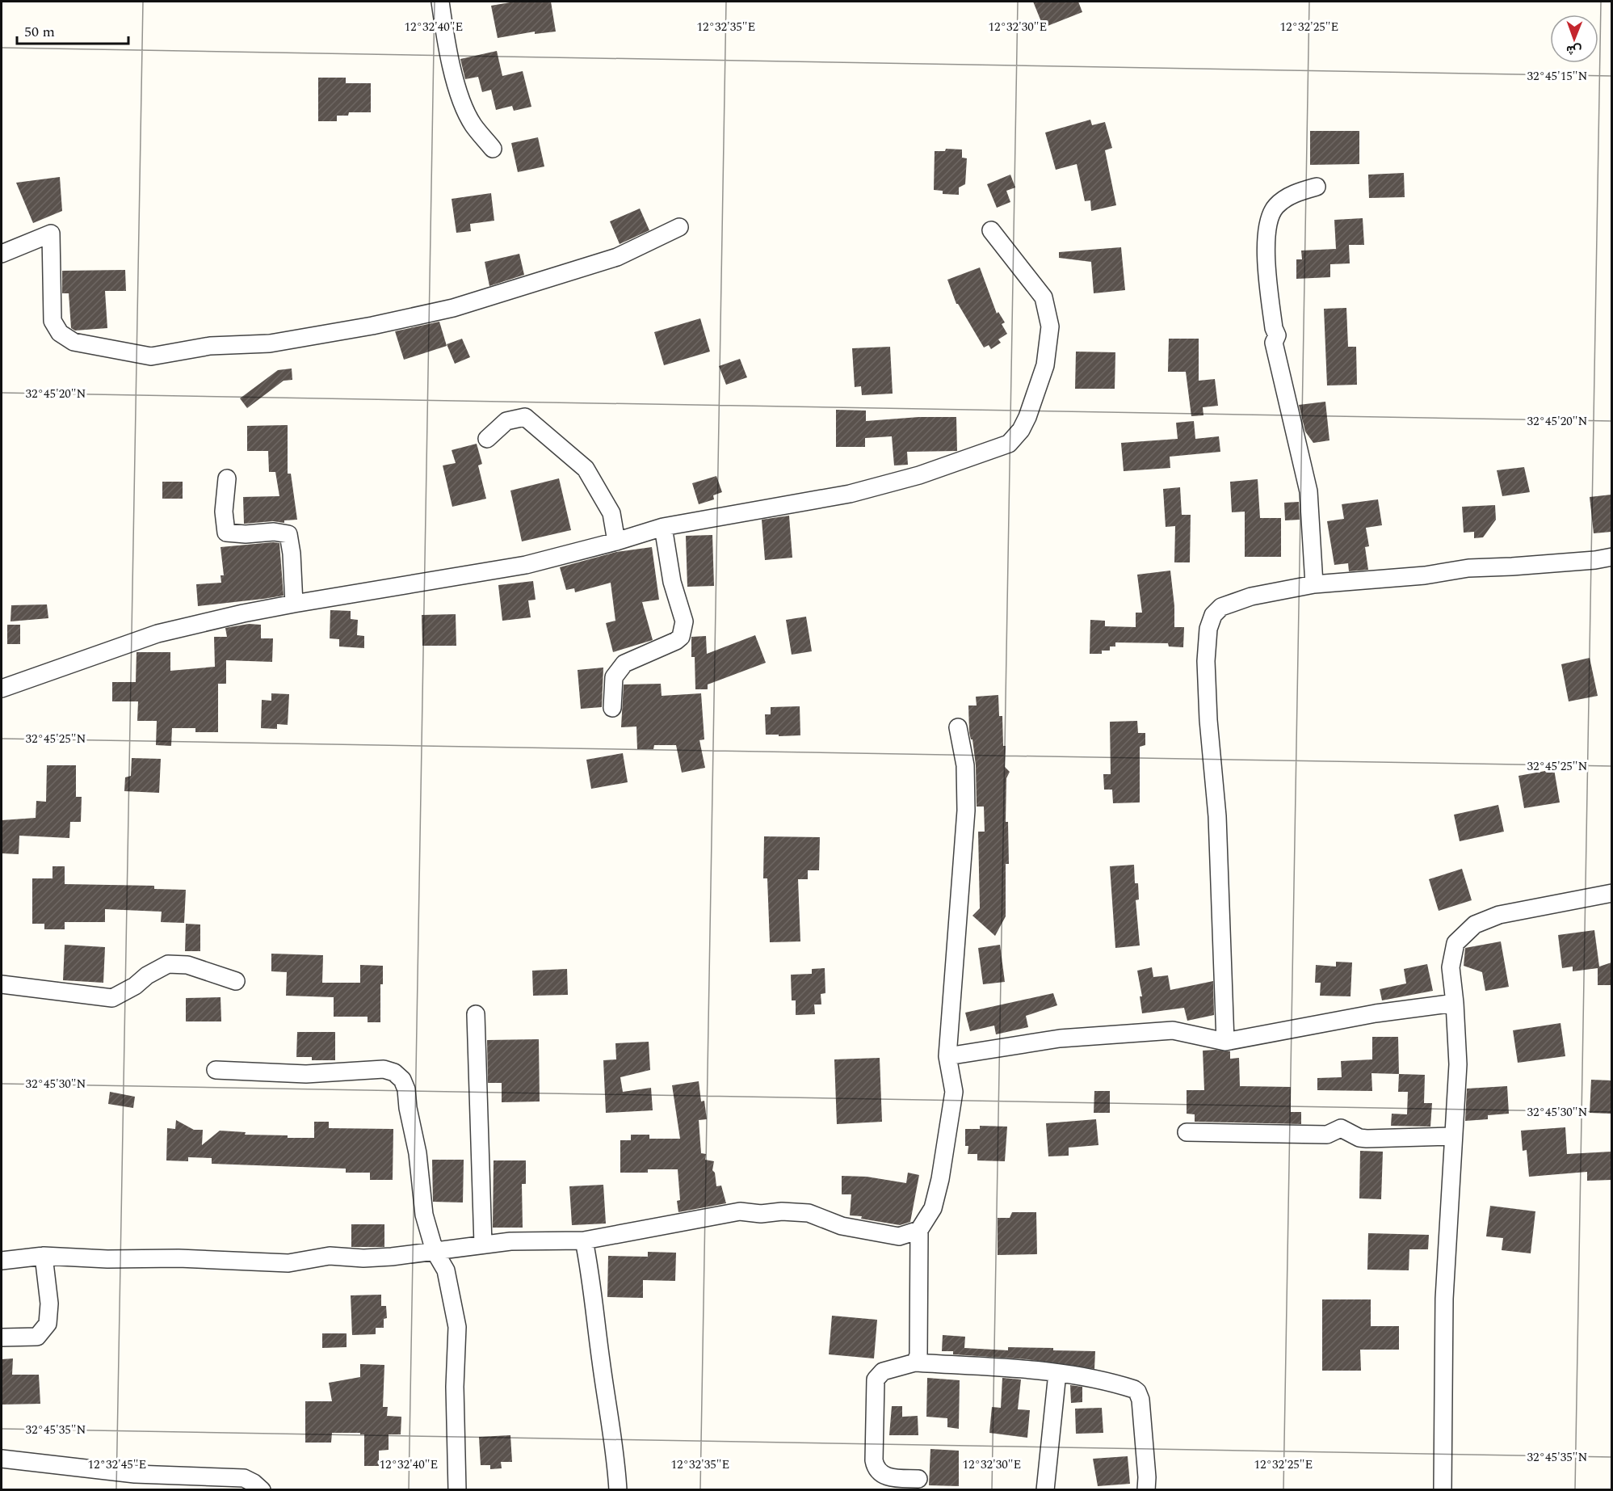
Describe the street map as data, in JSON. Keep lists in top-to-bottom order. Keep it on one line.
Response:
{"scale_bar":"50 m","north":"bottom","coordinates":["12°32'40\"E","12°32'35\"E","12°32'30\"E","12°32'25\"E","32°45'15\"N","32°45'20\"N","32°45'25\"N","32°45'30\"N","32°45'35\"N","12°32'45\"E"]}
